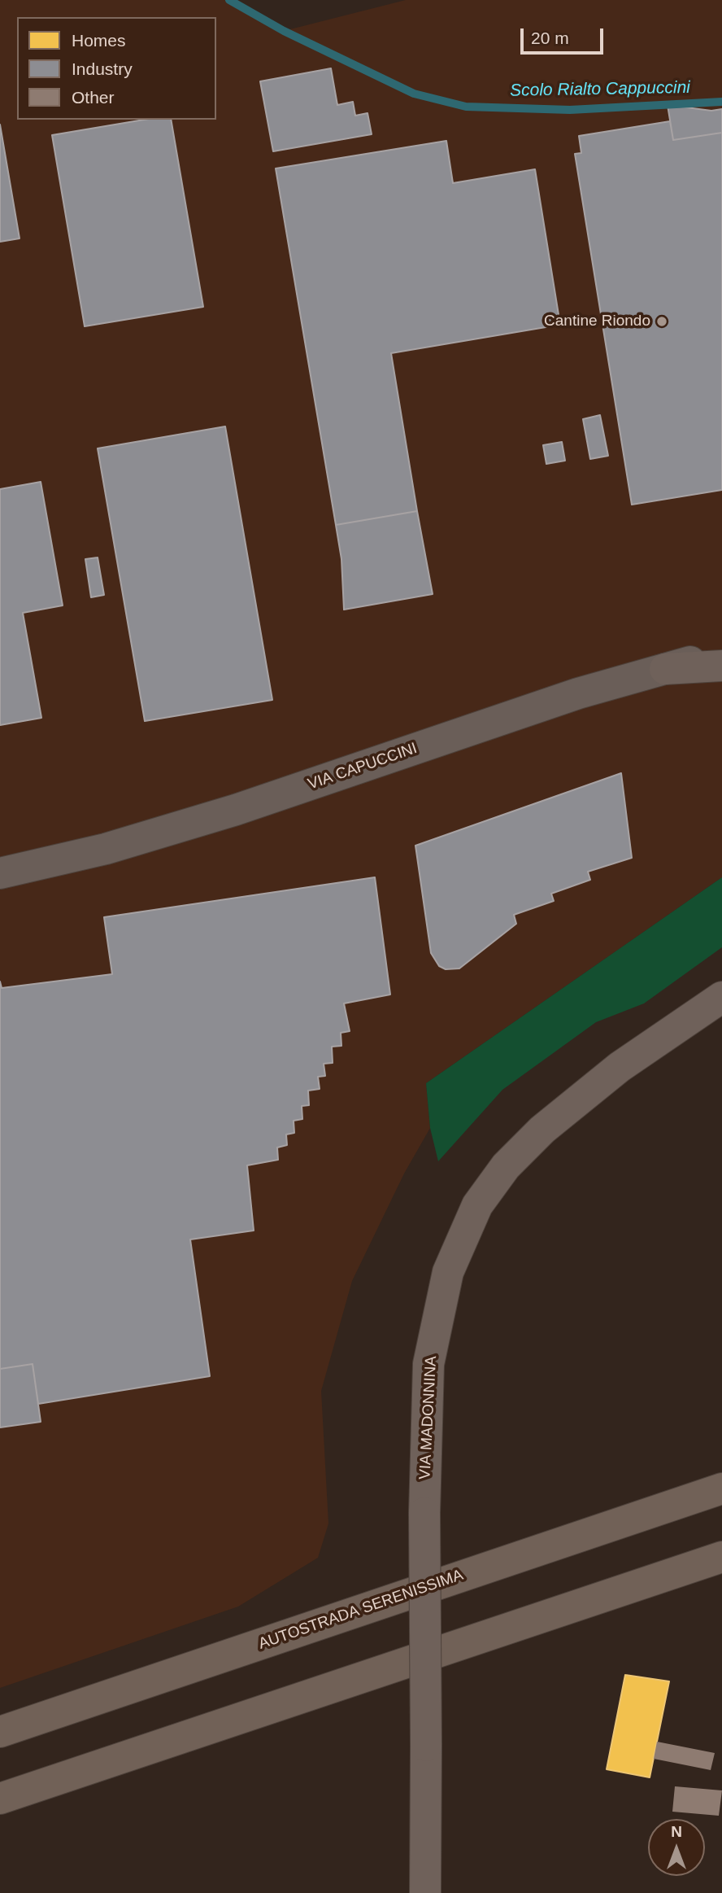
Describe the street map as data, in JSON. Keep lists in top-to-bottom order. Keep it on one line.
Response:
{"streets":{"highway":["AUTOSTRADA SERENISSIMA"],"main road":["VIA MADONNINA"],"street":["VIA CAPUCCINI"]},"water":["Scolo Rialto Cappuccini"],"places":["Cantine Riondo"],"legend":["Homes","Industry","Other"],"scale_bar":"20 m","north":"top"}
